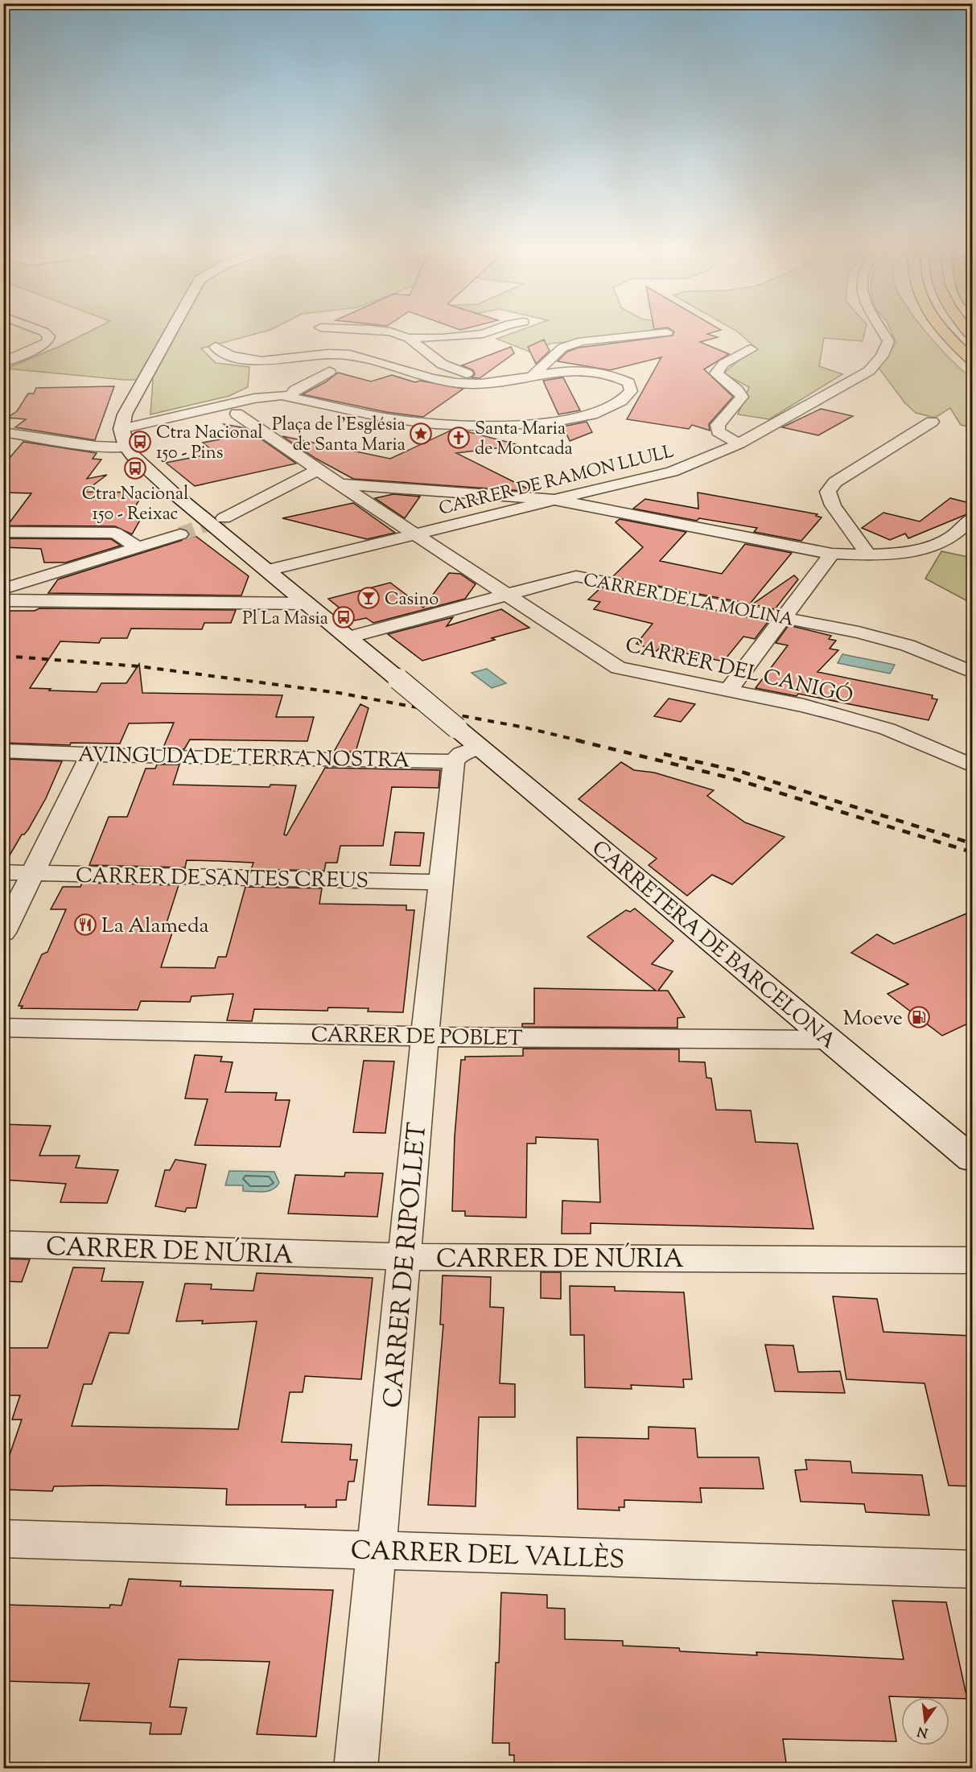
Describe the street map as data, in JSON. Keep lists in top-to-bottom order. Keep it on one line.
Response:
{"streets":{"main road":["CARRETERA DE BARCELONA"],"street":["CARRER DE RAMON LLULL","CARRER DE LA MOLINA","CARRER DEL CANIGÓ","AVINGUDA DE TERRA NOSTRA","CARRER DE SANTES CREUS","CARRER DE POBLET","CARRER DE NÚRIA","CARRER DE RIPOLLET","CARRER DEL VALLÈS"]},"crossings":[["CARRER DE RAMON LLULL","CARRER DEL CANIGÓ"],["CARRER DE RAMON LLULL","CARRETERA DE BARCELONA"],["CARRER DE LA MOLINA","CARRER DEL CANIGÓ"],["CARRER DE LA MOLINA","CARRETERA DE BARCELONA"],["AVINGUDA DE TERRA NOSTRA","CARRER DE RIPOLLET"],["CARRER DE SANTES CREUS","CARRER DE RIPOLLET"],["CARRETERA DE BARCELONA","CARRER DE POBLET"],["CARRER DE POBLET","CARRER DE RIPOLLET"],["CARRER DE NÚRIA","CARRER DE RIPOLLET"],["CARRER DE RIPOLLET","CARRER DEL VALLÈS"]],"places":{"place":["Plaça de l'Església de Santa Maria"],"church":["Santa Maria de Montcada"],"bus stop":["Ctra Nacional 150 - Pins","Ctra Nacional 150 - Reixac","Pl La Masia"],"bar":["Casino"],"restaurant":["La Alameda"],"fuel station":["Moeve"]},"north":"bottom"}
